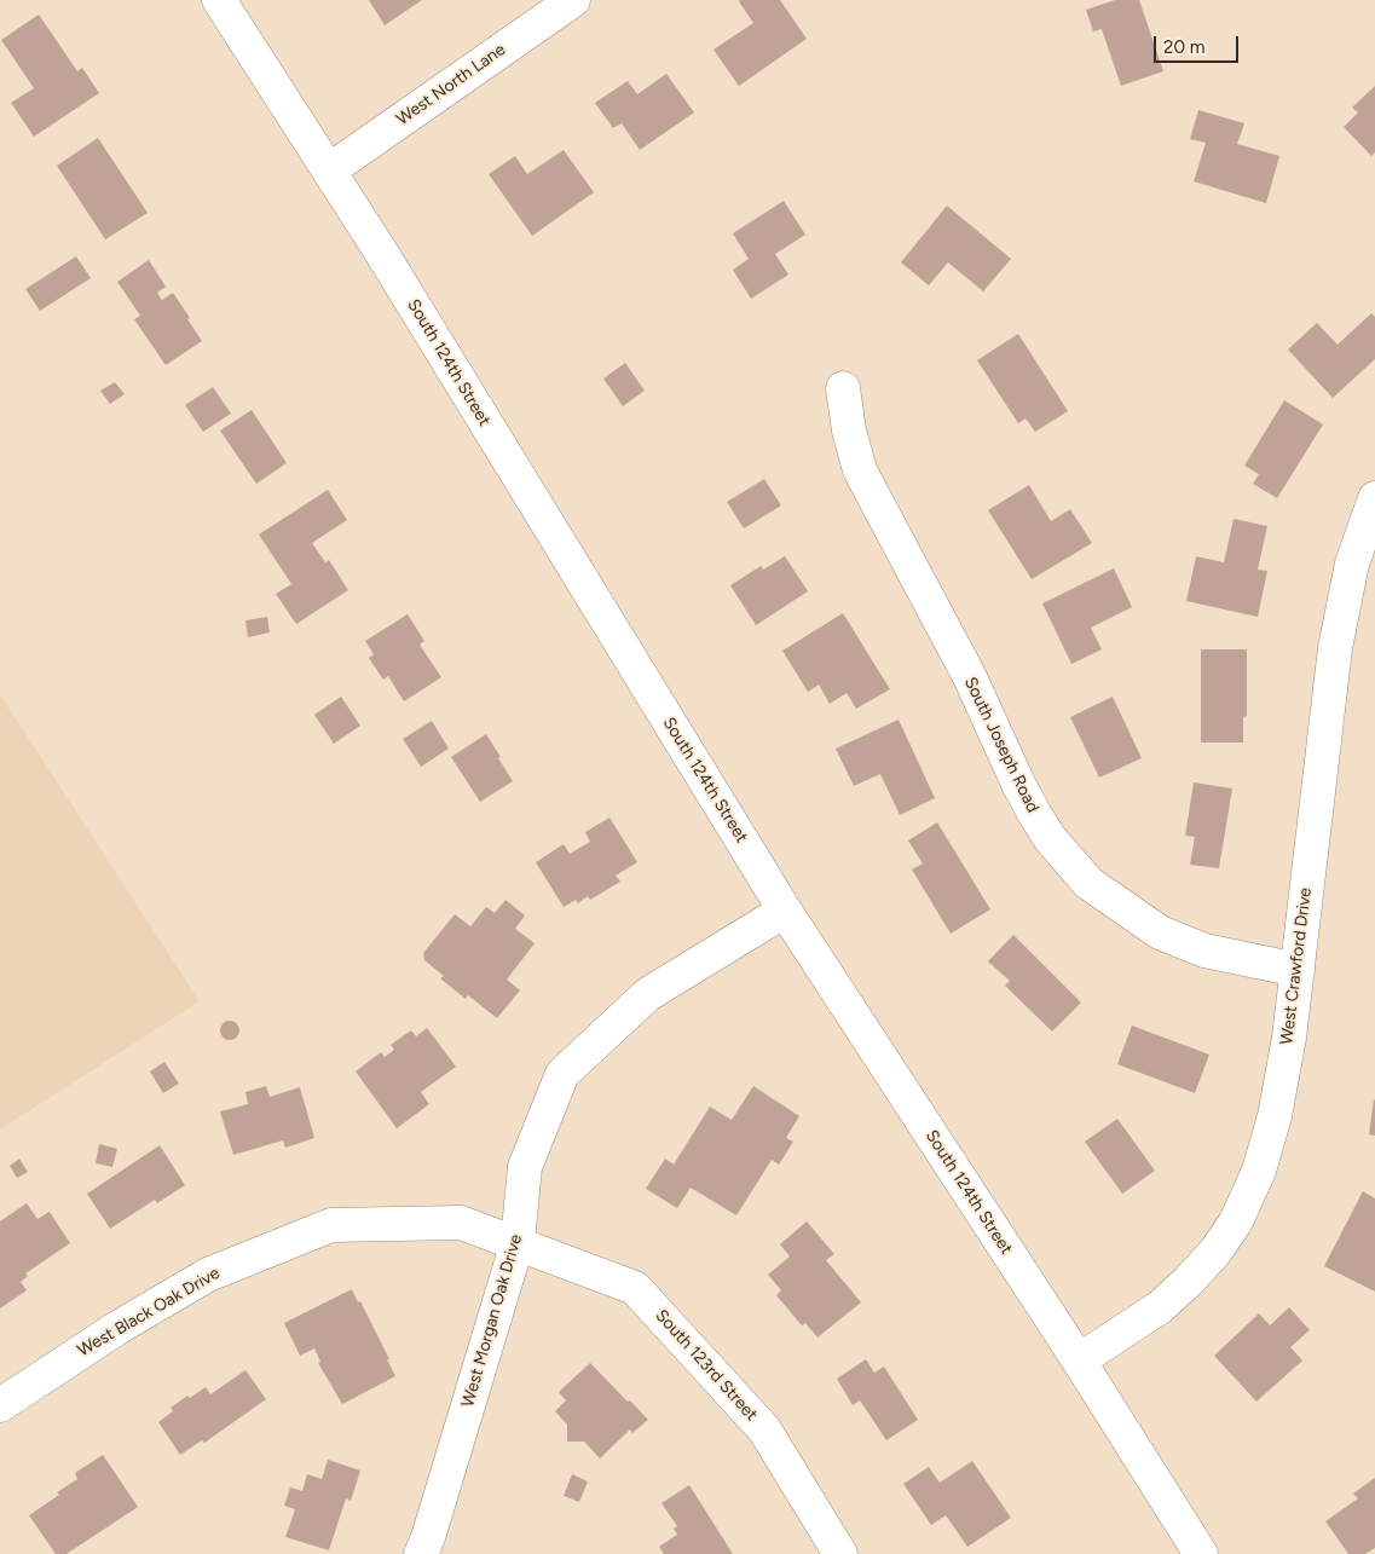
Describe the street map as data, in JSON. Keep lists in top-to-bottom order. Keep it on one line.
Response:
{"streets":{"street":["West North Lane","South 124th Street","South Joseph Road","West Crawford Drive","West Black Oak Drive","West Morgan Oak Drive","South 123rd Street"]},"crossings":[["West North Lane","South 124th Street"],["South 124th Street","West Crawford Drive"],["South 124th Street","West Morgan Oak Drive"],["South Joseph Road","West Crawford Drive"],["West Black Oak Drive","West Morgan Oak Drive"],["West Black Oak Drive","South 123rd Street"],["West Morgan Oak Drive","South 123rd Street"]],"scale_bar":"20 m"}
